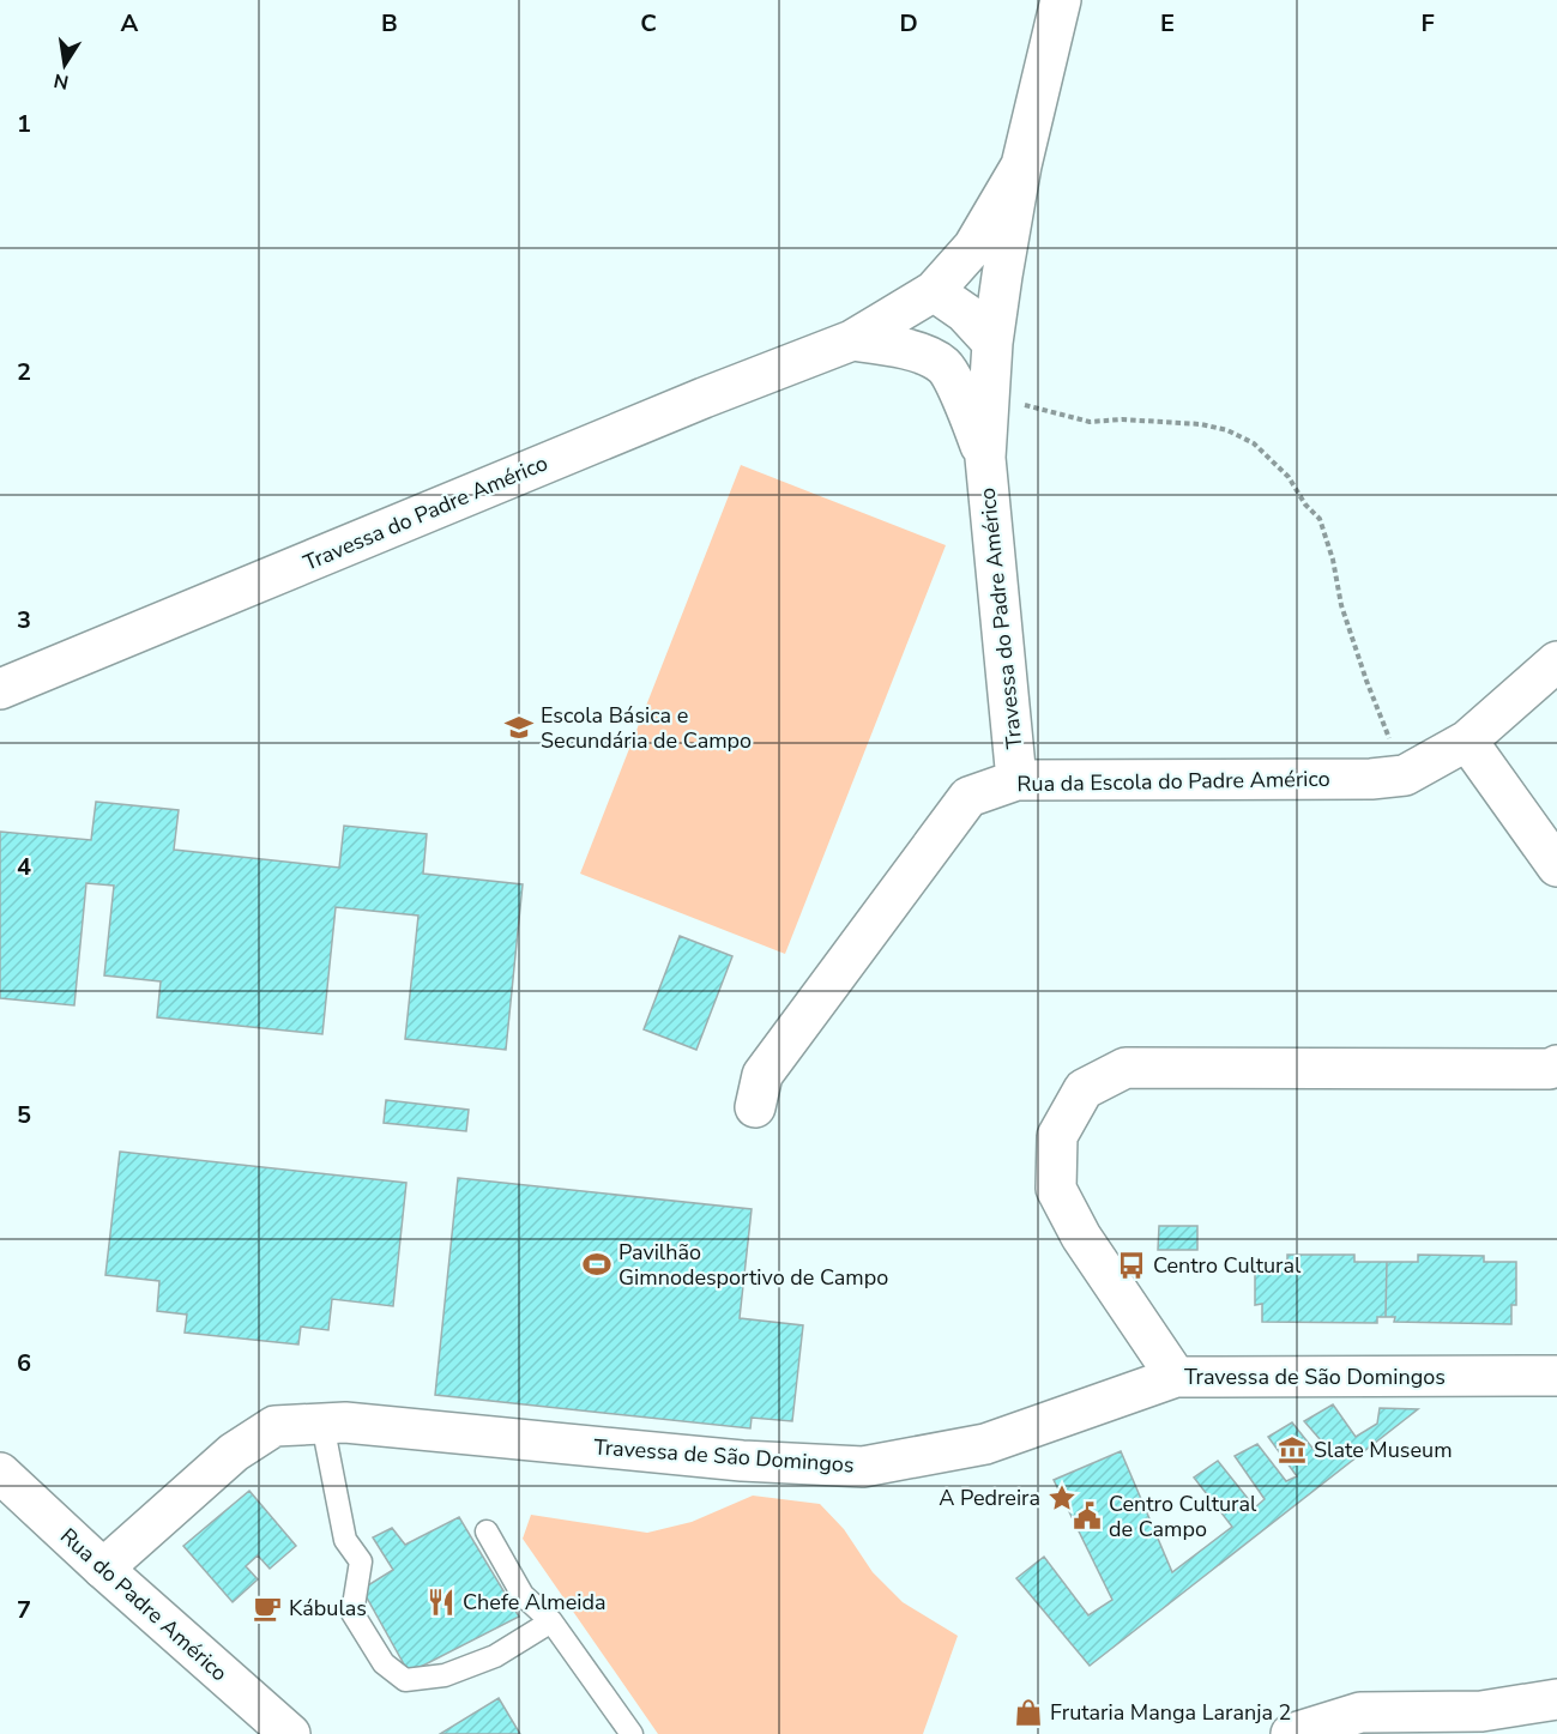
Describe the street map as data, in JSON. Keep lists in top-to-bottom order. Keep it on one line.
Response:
{"streets":{"street":["Travessa do Padre Américo","Rua da Escola do Padre Américo","Travessa de São Domingos","Rua do Padre Américo"]},"crossings":[["Travessa do Padre Américo","Rua da Escola do Padre Américo"],["Travessa de São Domingos","Rua do Padre Américo"]],"places":{"school or university":["Escola Básica e Secundária de Campo"],"sports":["Pavilhão Gimnodesportivo de Campo"],"bus stop":["Centro Cultural"],"museum":["Slate Museum"],"place":["A Pedreira"],"public building":["Centro Cultural de Campo"],"restaurant":["Chefe Almeida"],"cafe":["Kábulas"],"shop":["Frutaria Manga Laranja 2"]},"north":"bottom","grid":{"columns":["A","B","C","D","E","F"],"rows":["1","2","3","4","5","6","7"]}}
